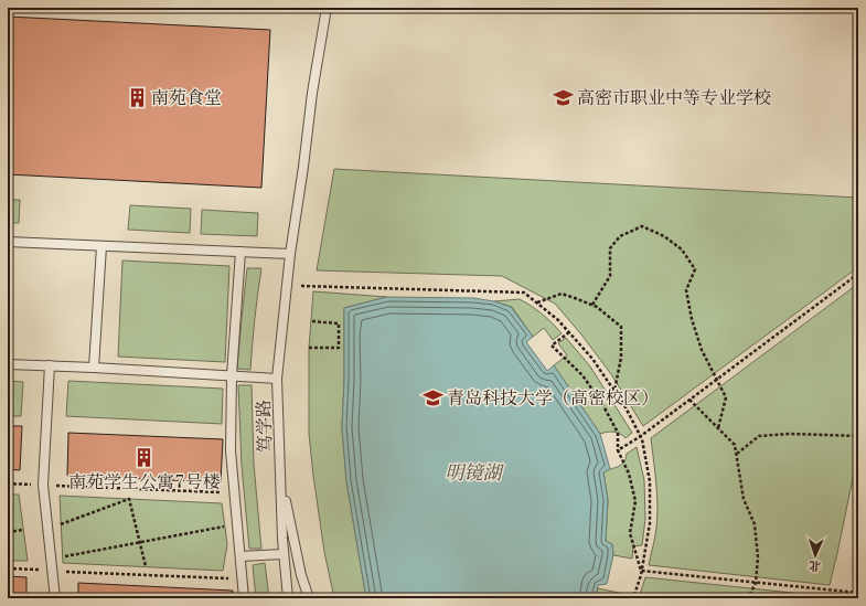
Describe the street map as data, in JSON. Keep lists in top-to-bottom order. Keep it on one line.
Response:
{"streets":{"lane":["笃学路"]},"water":["明镜湖"],"places":{"building":["南苑食堂","南苑学生公寓7号楼"],"school or university":["高密市职业中等专业学校","青岛科技大学（高密校区）"]},"north":"bottom"}
